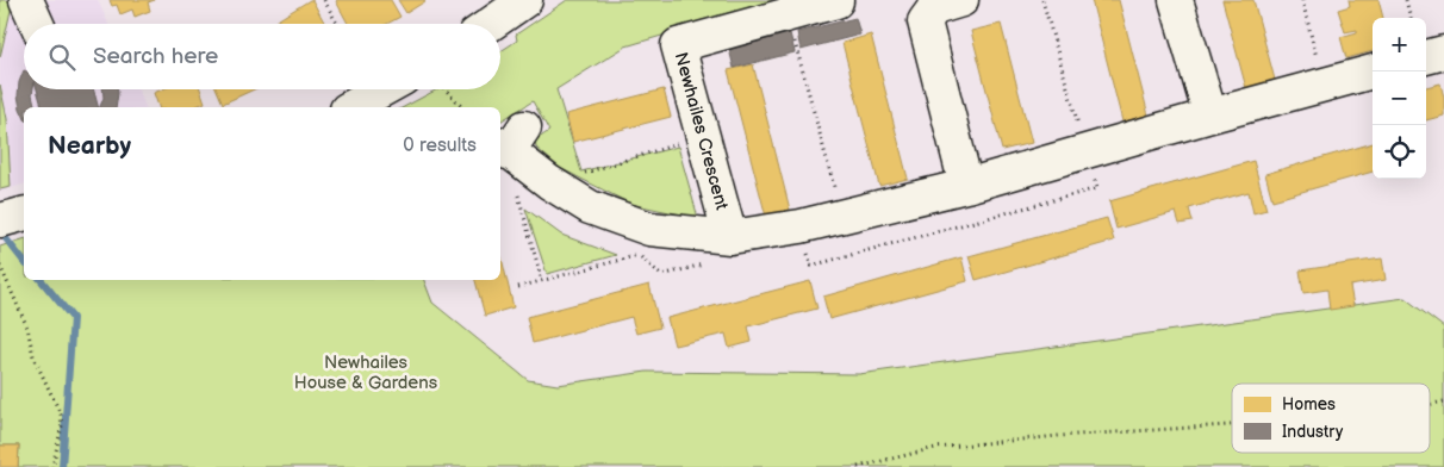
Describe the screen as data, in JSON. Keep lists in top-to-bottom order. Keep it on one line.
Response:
{"streets":{"street":["Newhailes Crescent"]},"parks":["Newhailes House & Gardens"],"legend":["Homes","Industry"],"page":{"map_buttons":["+","−"],"search":"Search here","heading":["Nearby","0 results"]}}
